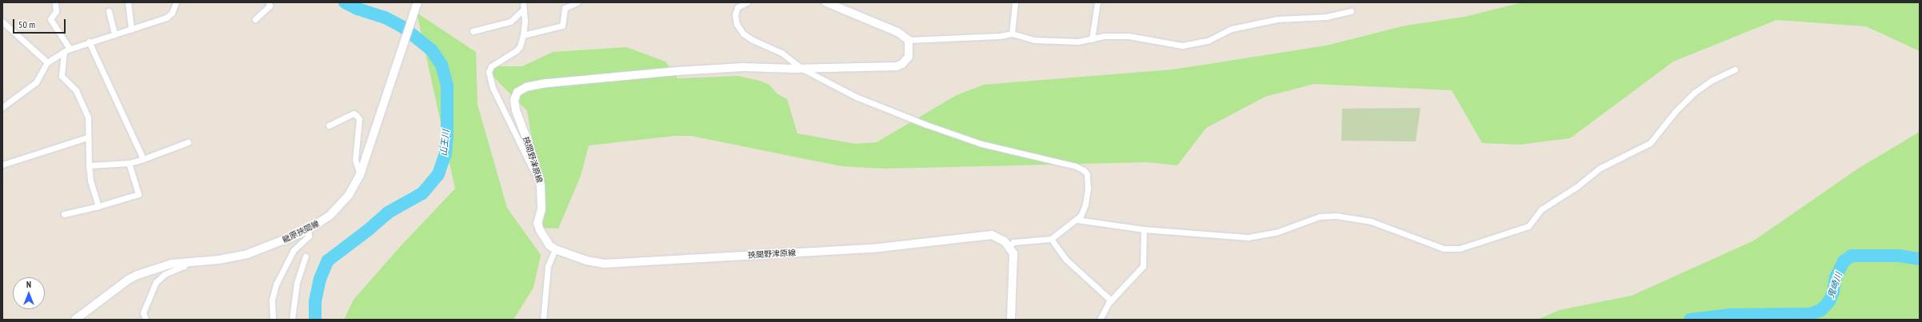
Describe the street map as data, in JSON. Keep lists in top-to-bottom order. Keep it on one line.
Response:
{"streets":{"main road":["挾間野津原線","龍原挾間線"]},"water":["山王川","鬼崎川"],"scale_bar":"50 m","north":"top"}
